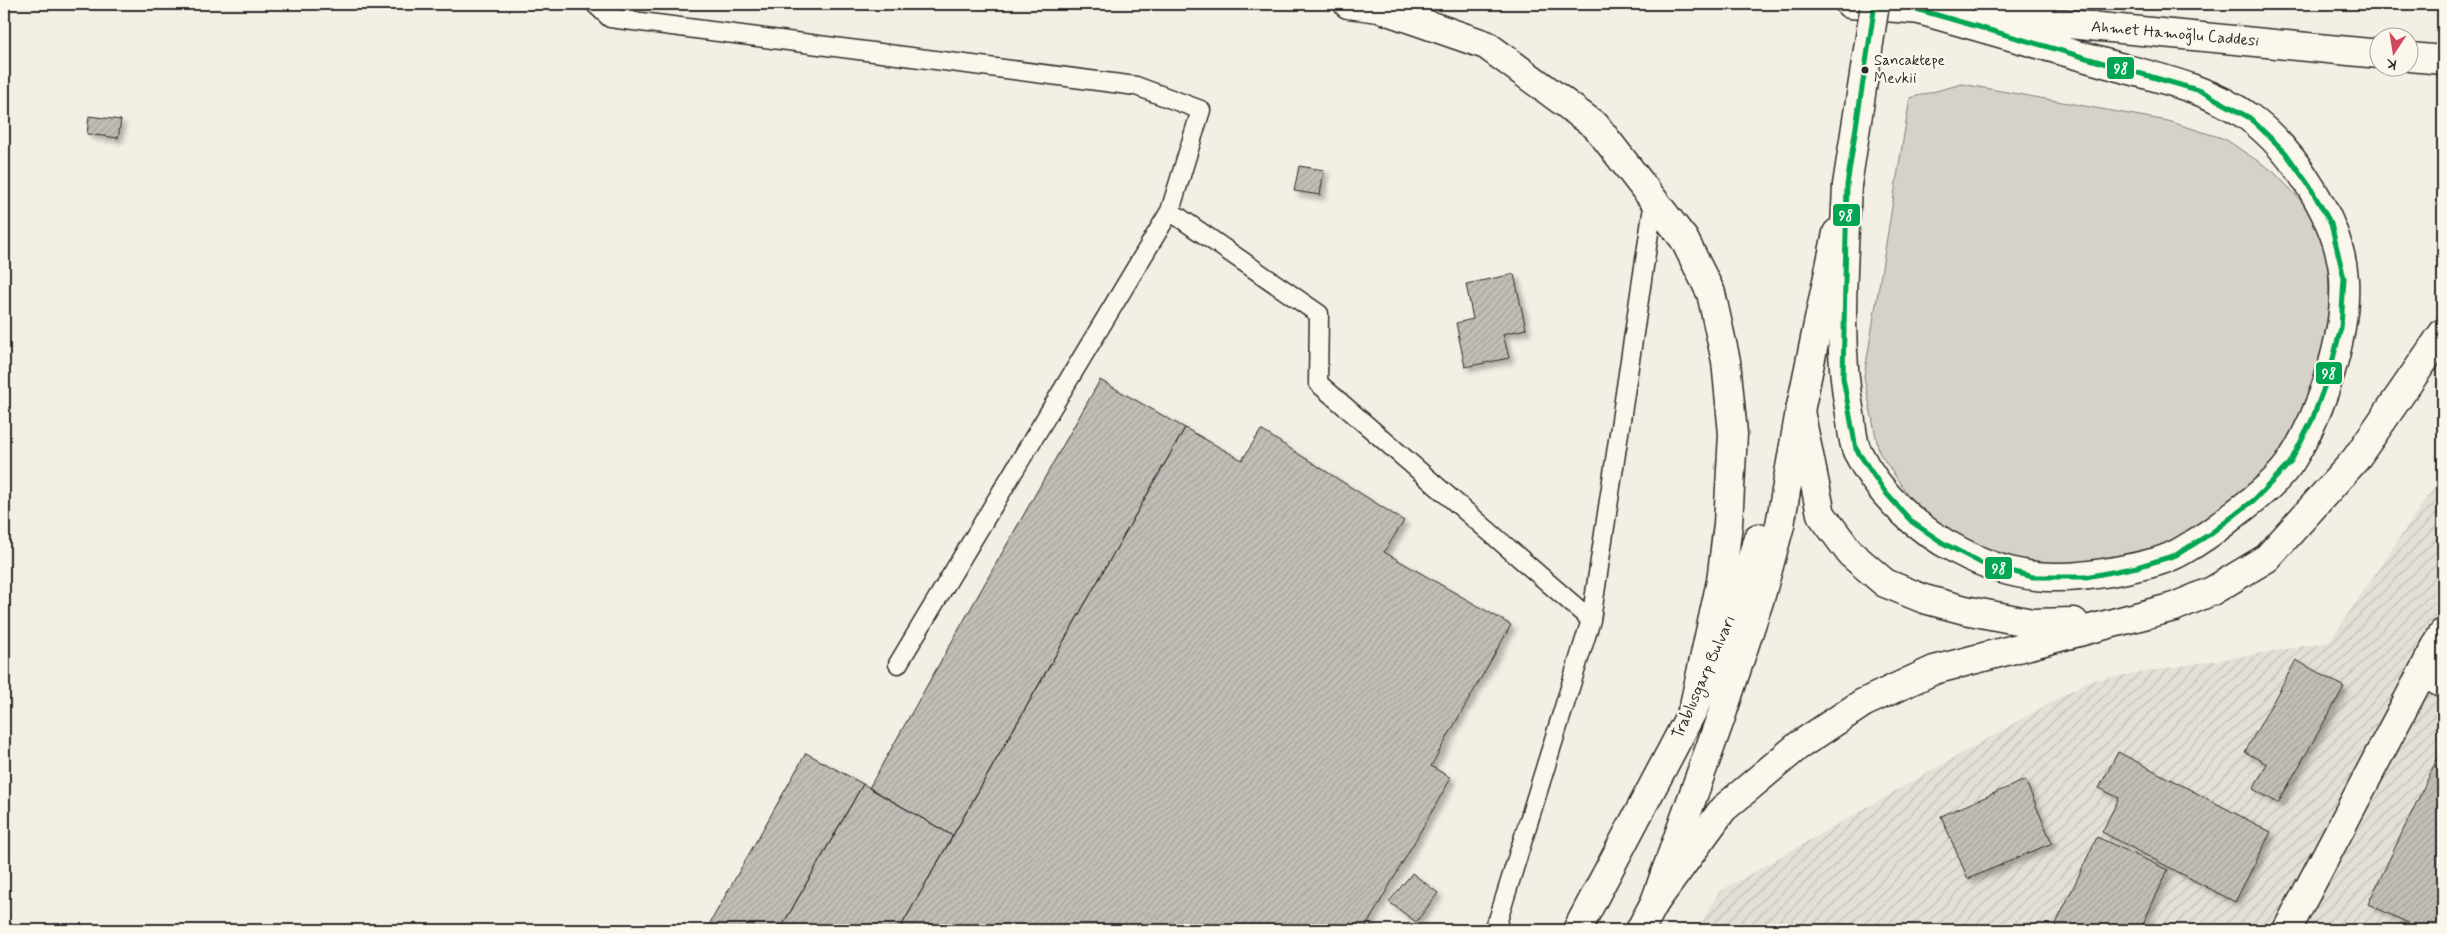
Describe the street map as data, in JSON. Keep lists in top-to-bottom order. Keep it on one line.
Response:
{"streets":{"main road":["Ahmet Hamoğlu Caddesi","Trablusgarp Bulvarı"]},"places":["Sancaktepe Mevkii"],"lines":["transit line 98"],"north":"bottom"}
